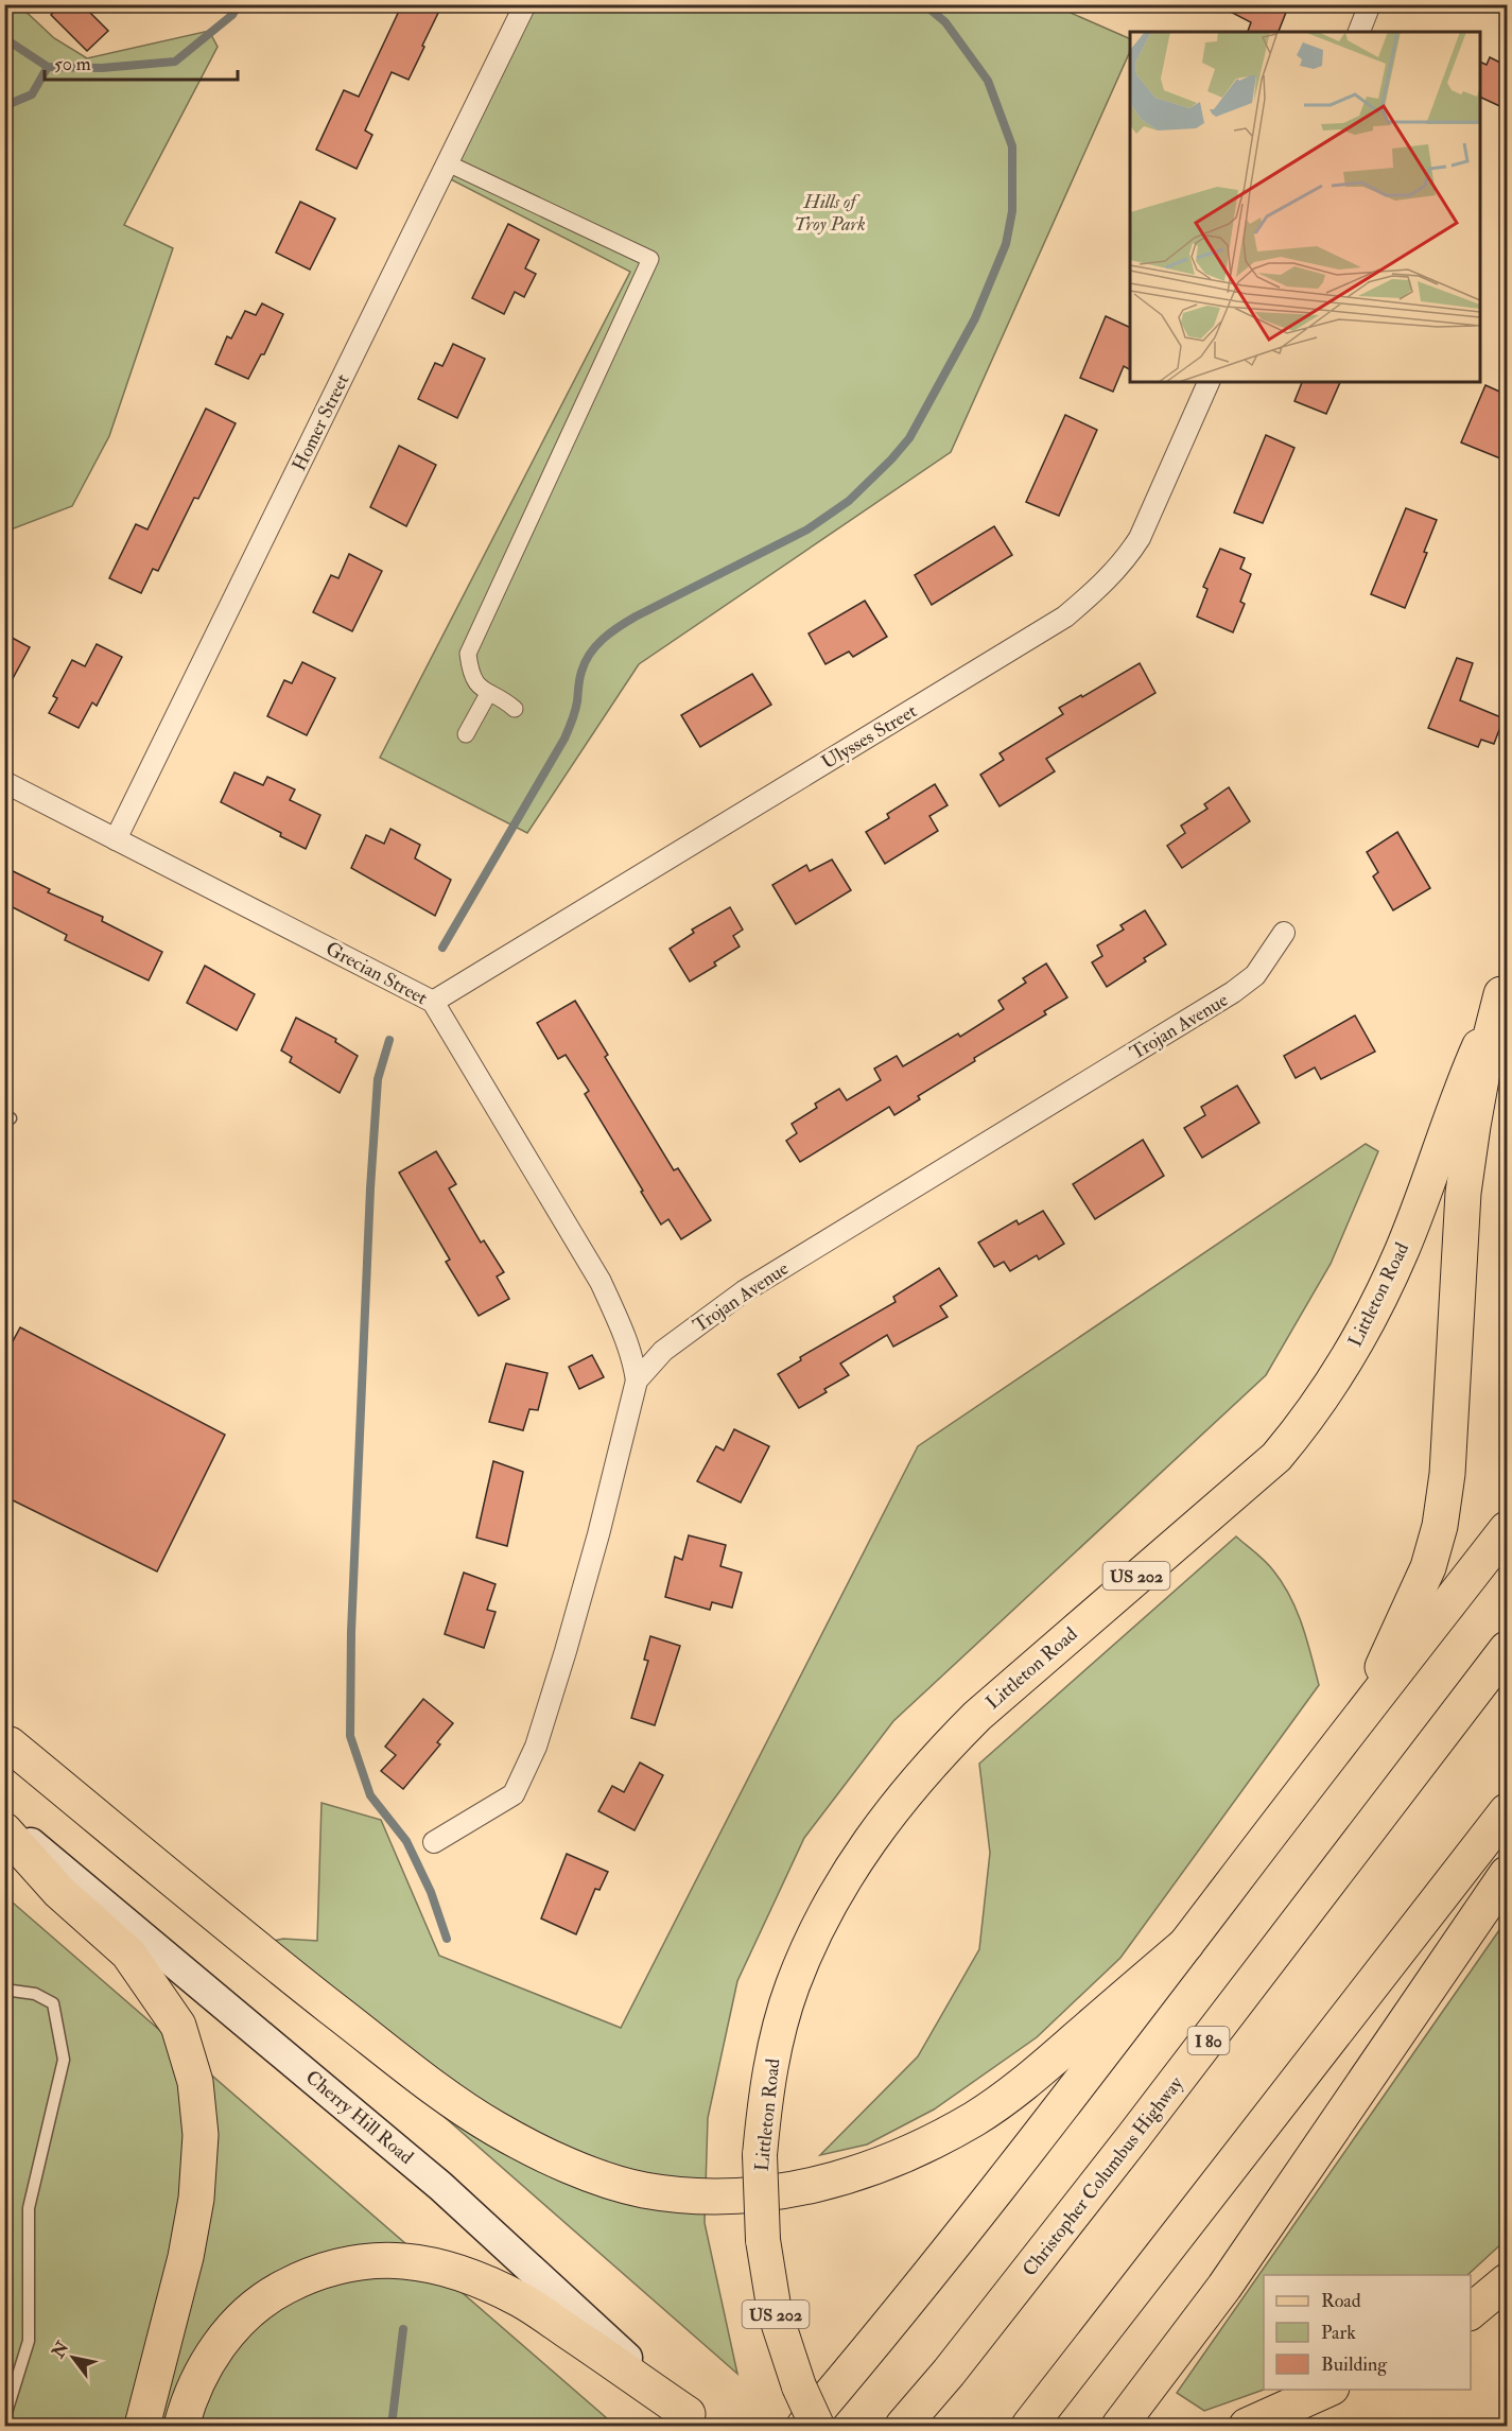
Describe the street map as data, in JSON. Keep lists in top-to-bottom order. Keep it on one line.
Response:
{"streets":{"highway":["I 80","Christopher Columbus Highway"],"main road":["Littleton Road","US 202","Cherry Hill Road"],"street":["Homer Street","Ulysses Street","Grecian Street","Trojan Avenue"]},"crossings":[["Homer Street","Grecian Street"],["Ulysses Street","Grecian Street"],["Grecian Street","Trojan Avenue"]],"parks":["Hills of Troy Park"],"legend":["Road","Park","Building"],"scale_bar":"50 m","north":"top left"}
